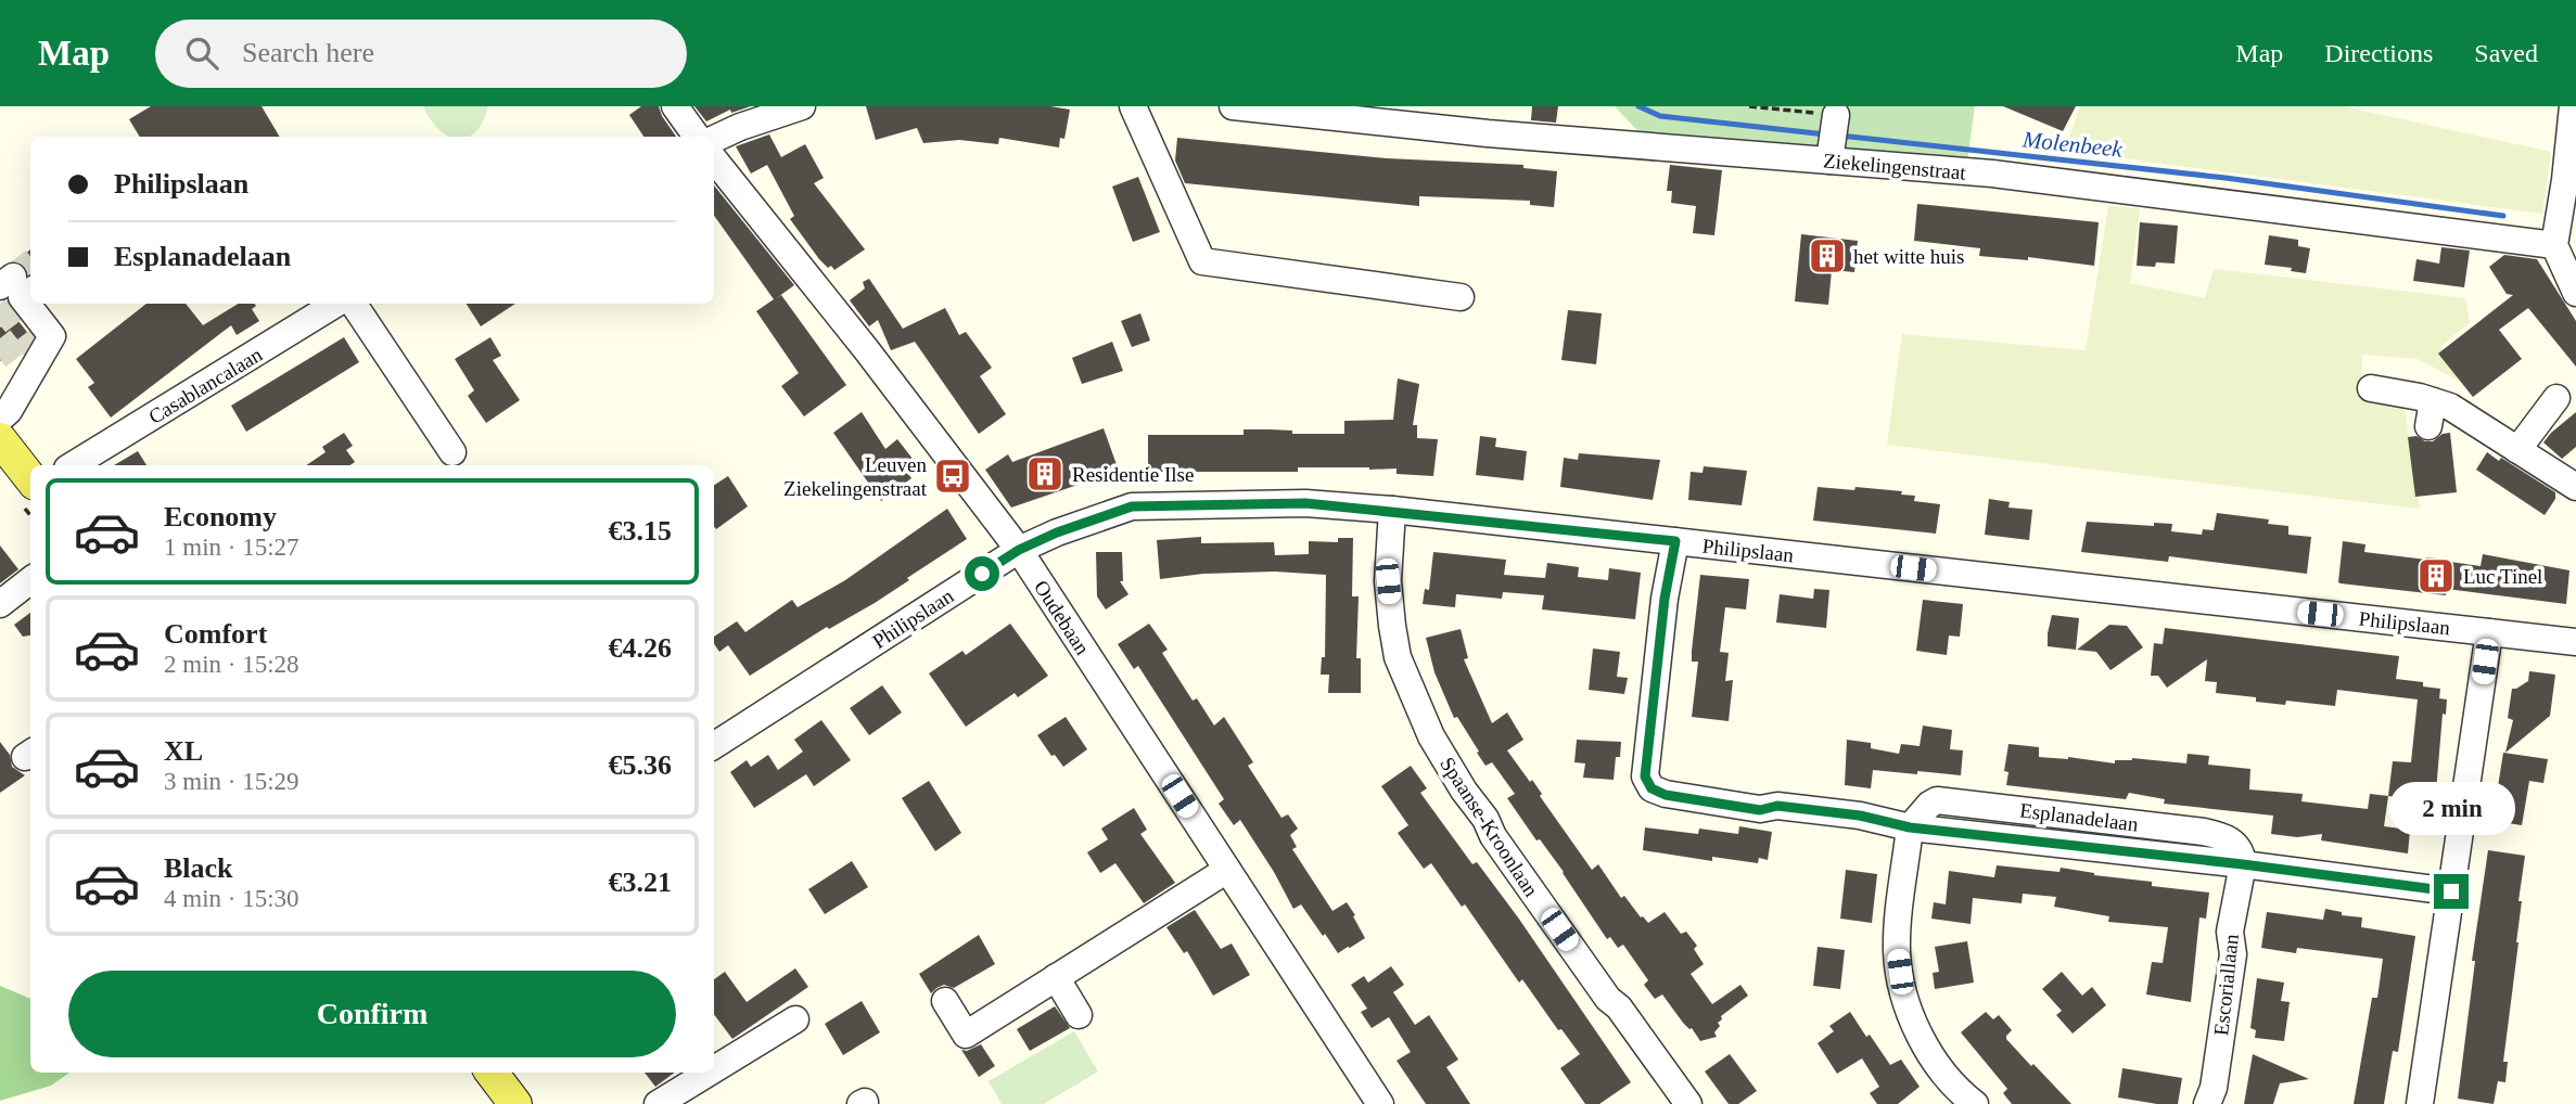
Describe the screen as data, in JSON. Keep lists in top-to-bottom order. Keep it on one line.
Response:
{"streets":{"street":["Ziekelingenstraat","Casablancalaan","Philipslaan","Oudebaan","Esplanadelaan","Spaanse-Kroonlaan","Escoriallaan"]},"crossings":[["Philipslaan","Oudebaan"],["Philipslaan","Spaanse-Kroonlaan"],["Esplanadelaan","Escoriallaan"]],"water":["Molenbeek"],"places":{"building":["het witte huis","Residentie Ilse","Luc Tinel"],"bus stop":["Leuven Ziekelingenstraat"]},"page":{"header":"Map","search":"Search here","nav":["Map","Directions","Saved"],"banner":["Philipslaan","Esplanadelaan"],"list":[{"name":"Economy","note":"1 min · 15:27","value":"€3.15"},{"name":"Comfort","note":"2 min · 15:28","value":"€4.26"},{"name":"XL","note":"3 min · 15:29","value":"€5.36"},{"name":"Black","note":"4 min · 15:30","value":"€3.21"}],"bubble":"2 min","buttons":"Confirm"}}
